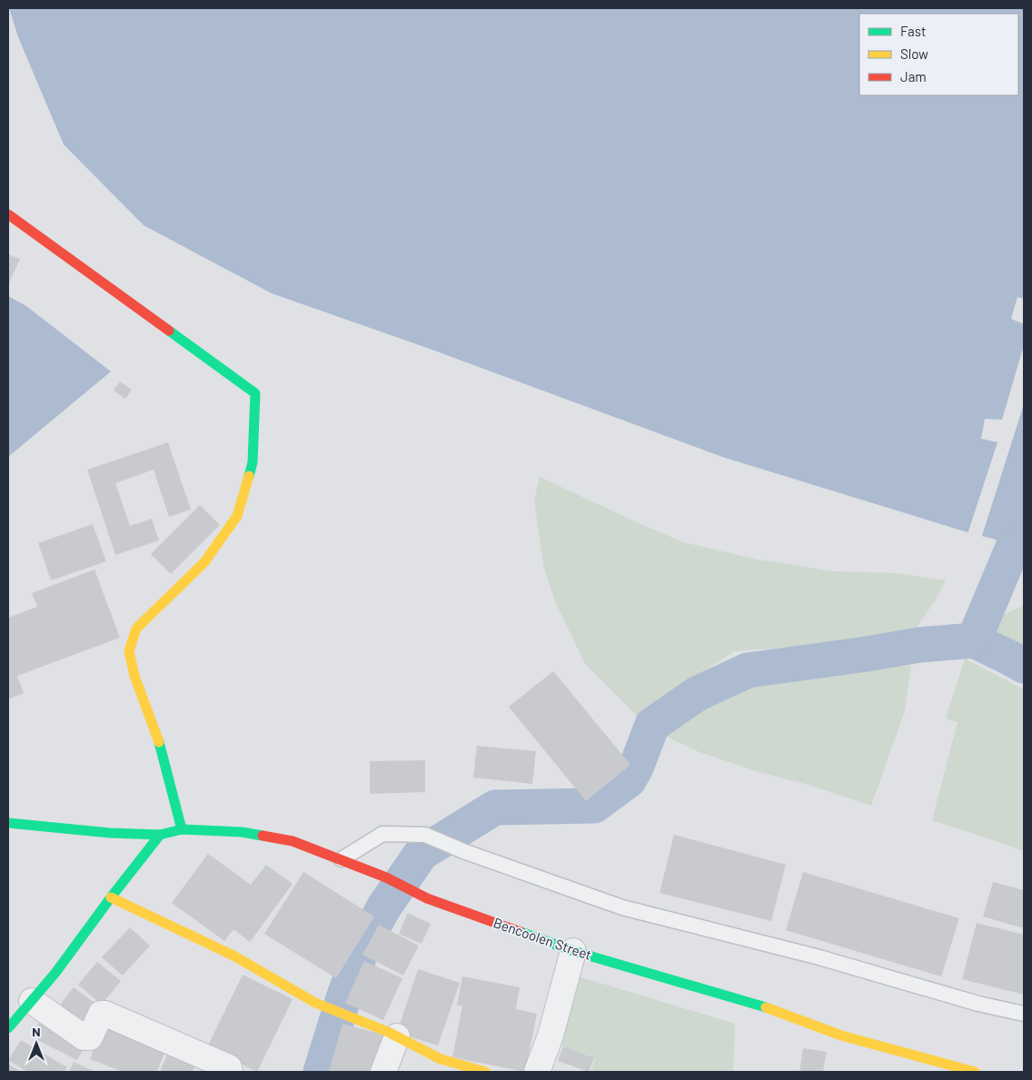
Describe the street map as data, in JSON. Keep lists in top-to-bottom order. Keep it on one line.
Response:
{"streets":{"street":["Bencoolen Street"]},"legend":["Fast","Slow","Jam"],"north":"top"}
